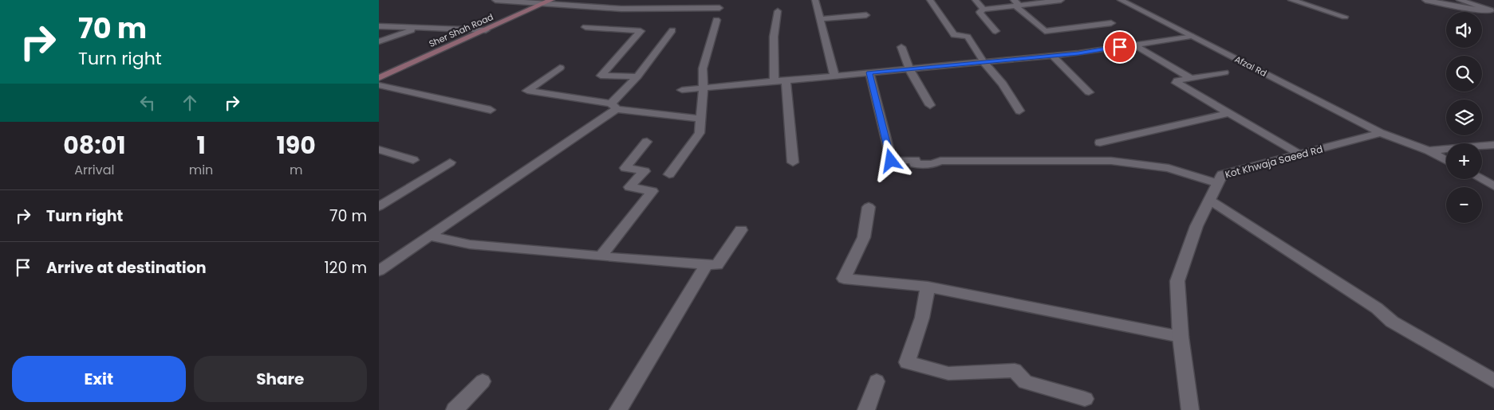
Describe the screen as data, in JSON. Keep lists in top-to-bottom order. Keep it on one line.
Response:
{"streets":{"main road":["Sher Shah Road"],"street":["Afzal Rd","Kot Khwaja Saeed Rd"]},"crossings":[["Afzal Rd","Kot Khwaja Saeed Rd"]],"page":{"turn":["70 m","Turn right"],"map_buttons":["+","−"],"eta":["08:01","Arrival","1","min","190","m"],"list":[{"name":"Turn right","value":"70 m"},{"name":"Arrive at destination","value":"120 m"}],"buttons":["Exit","Share"]}}
